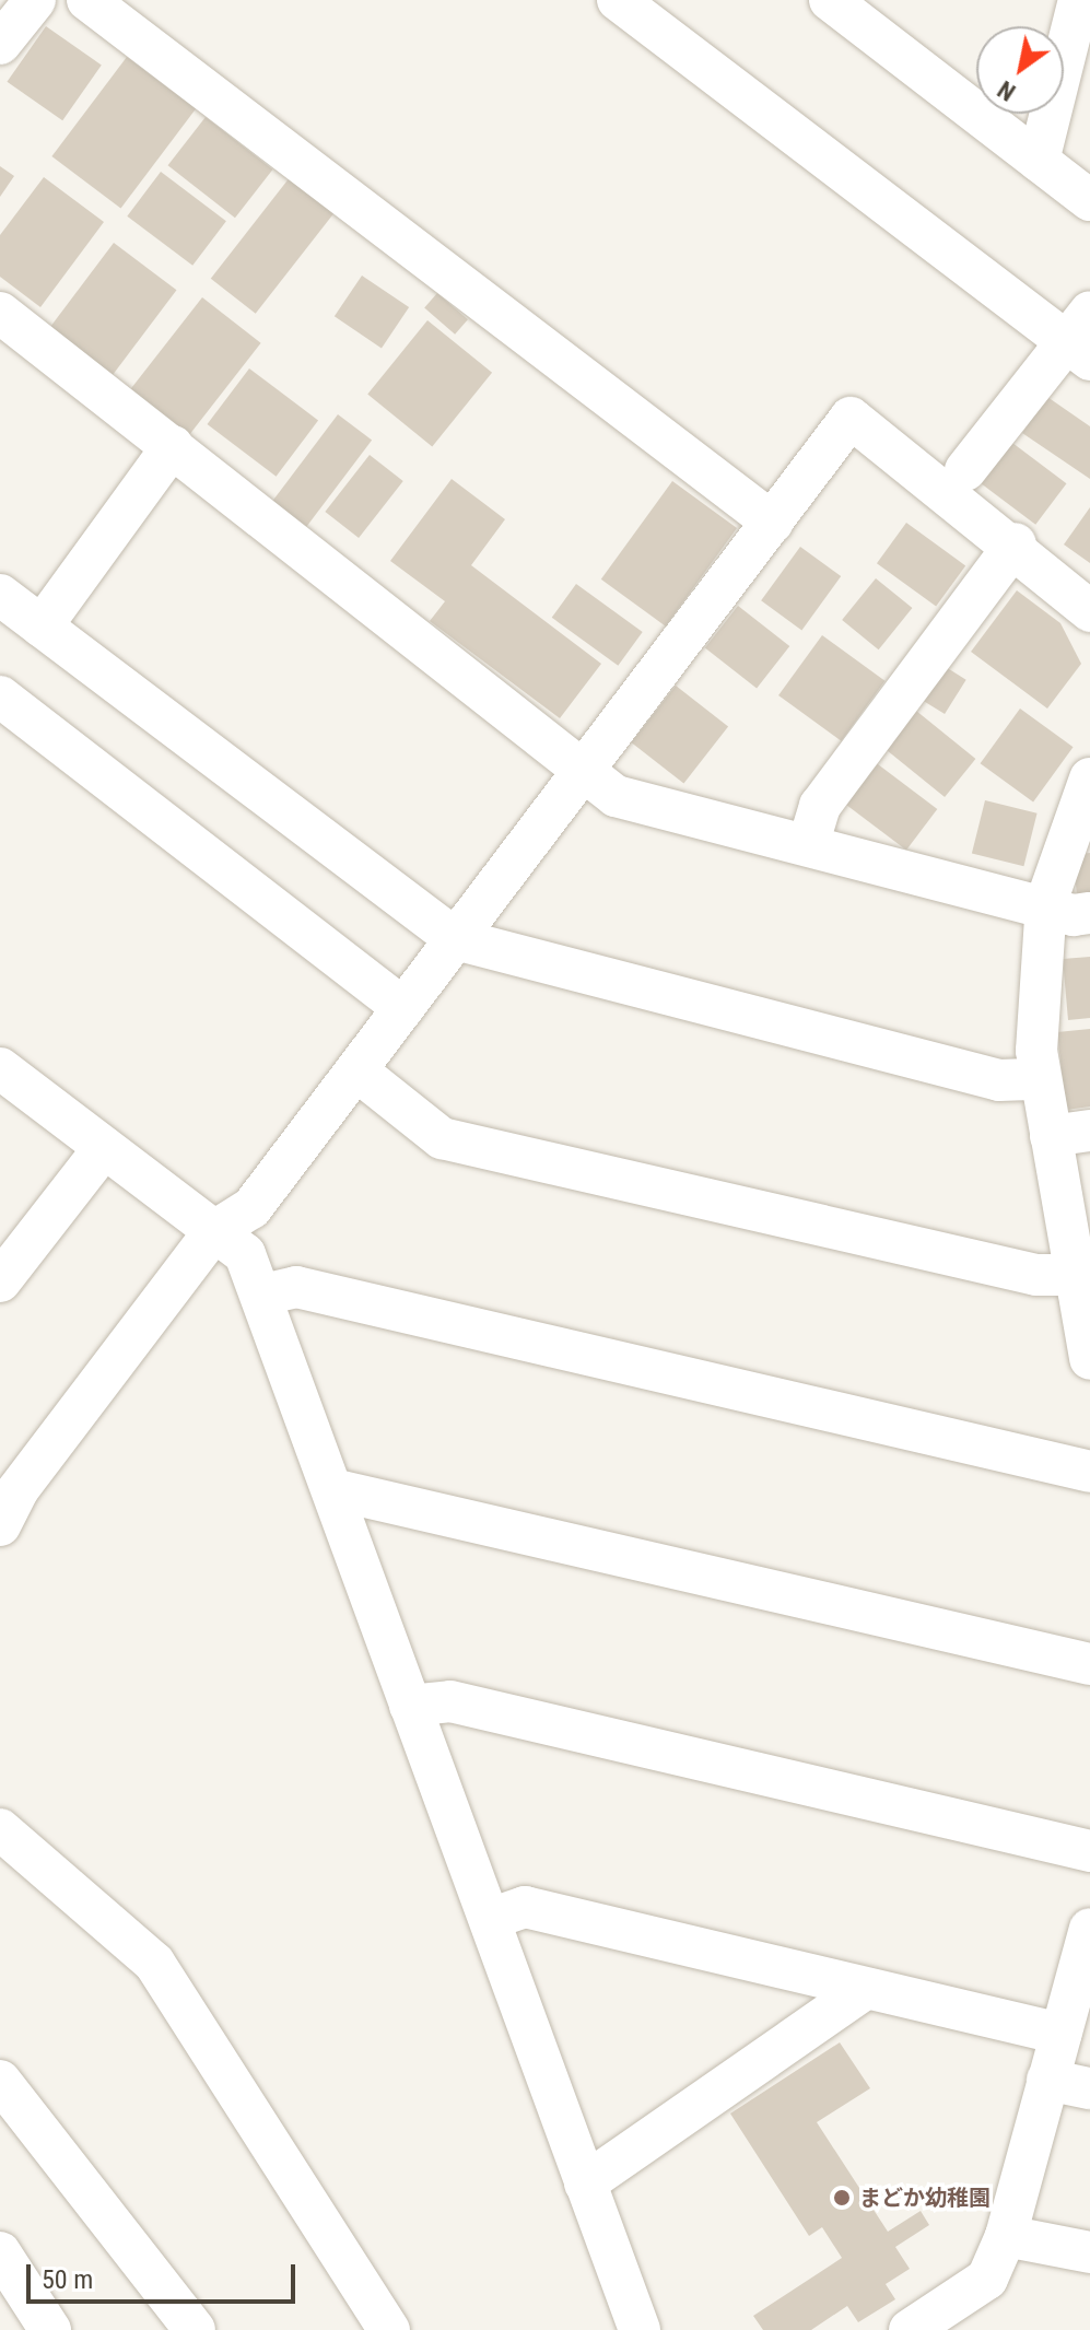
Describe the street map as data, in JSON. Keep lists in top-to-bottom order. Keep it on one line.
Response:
{"places":["まどか幼稚園"],"scale_bar":"50 m","north":"bottom left"}
